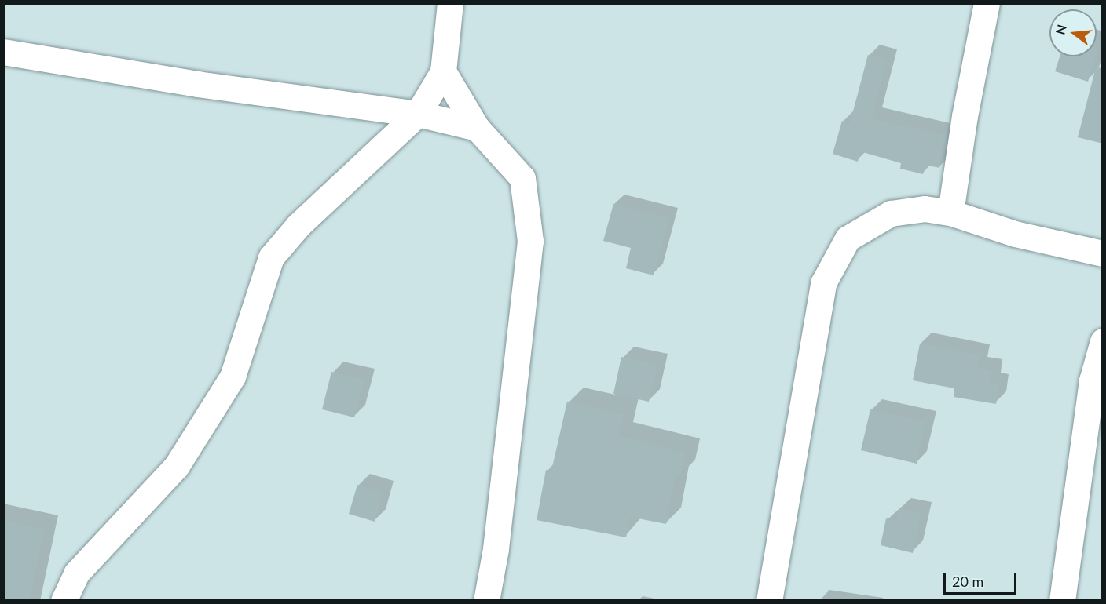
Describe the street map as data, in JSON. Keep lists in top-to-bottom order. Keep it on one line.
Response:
{"scale_bar":"20 m","north":"left"}
